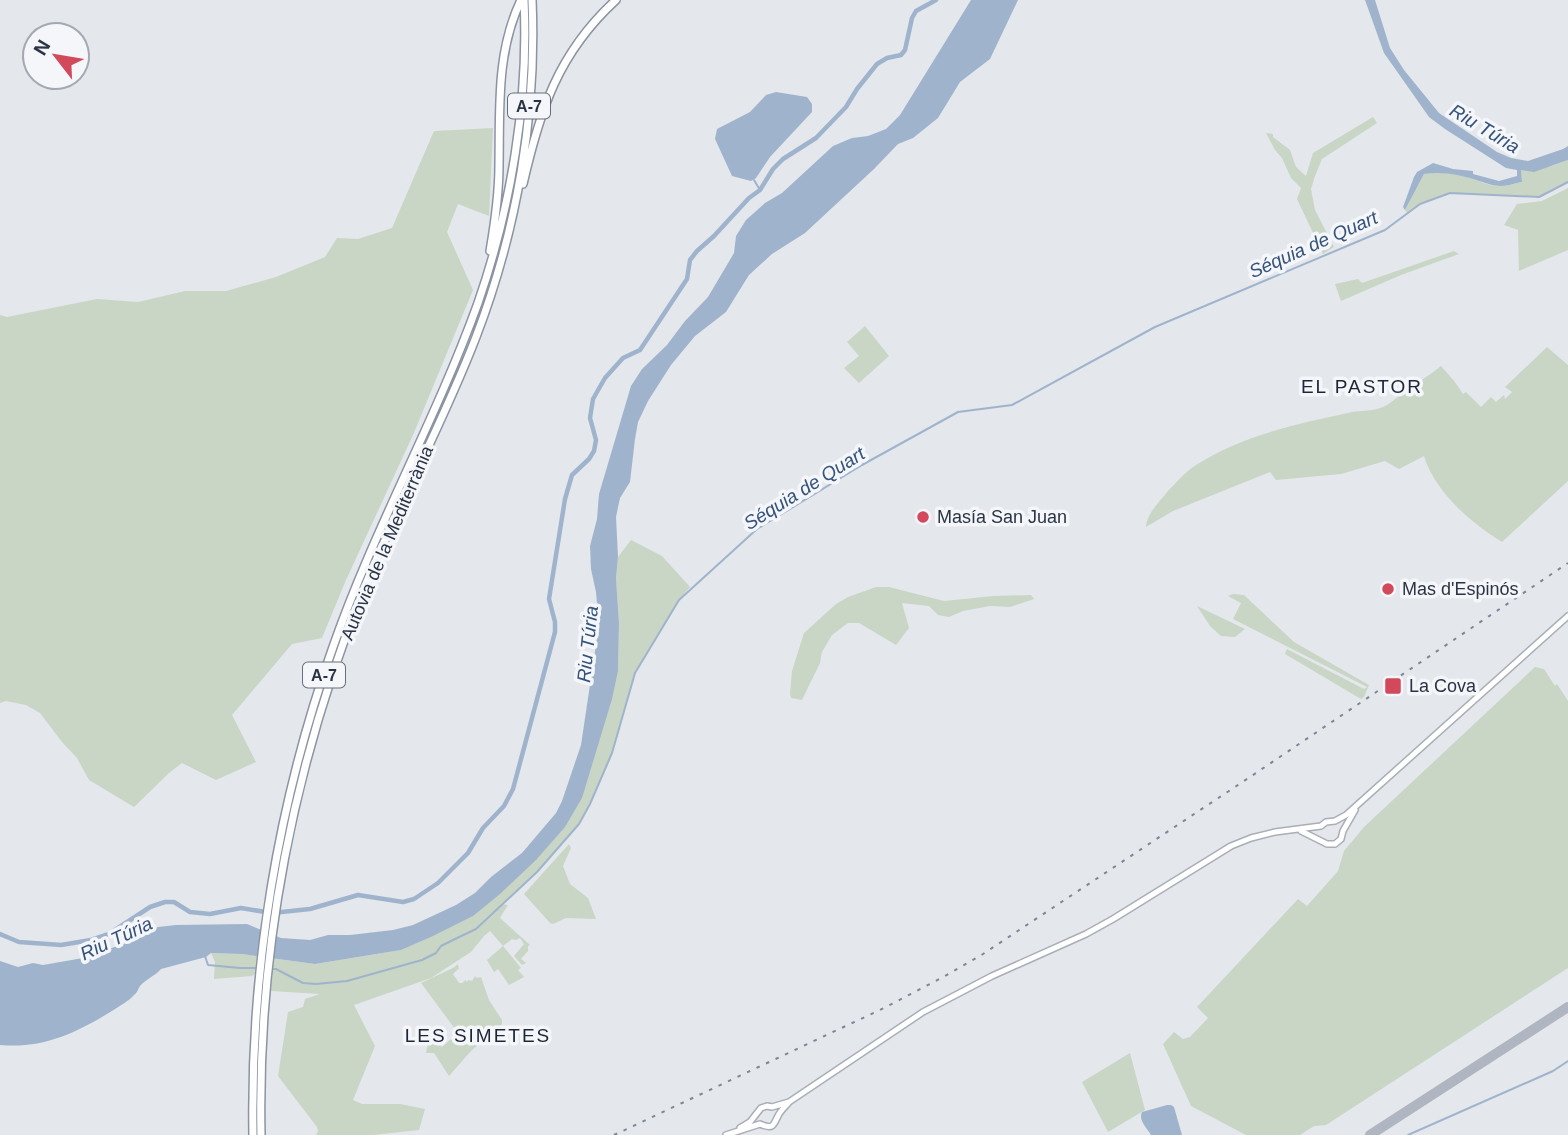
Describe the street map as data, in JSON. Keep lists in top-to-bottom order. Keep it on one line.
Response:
{"streets":{"highway":["A-7","Autovia de la Mediterrània"]},"districts":["EL PASTOR","LES SIMETES"],"water":["Riu Túria","Séquia de Quart"],"places":{"other":["Masía San Juan","Mas d'Espinós"],"transit":["La Cova"]},"north":"top left"}
